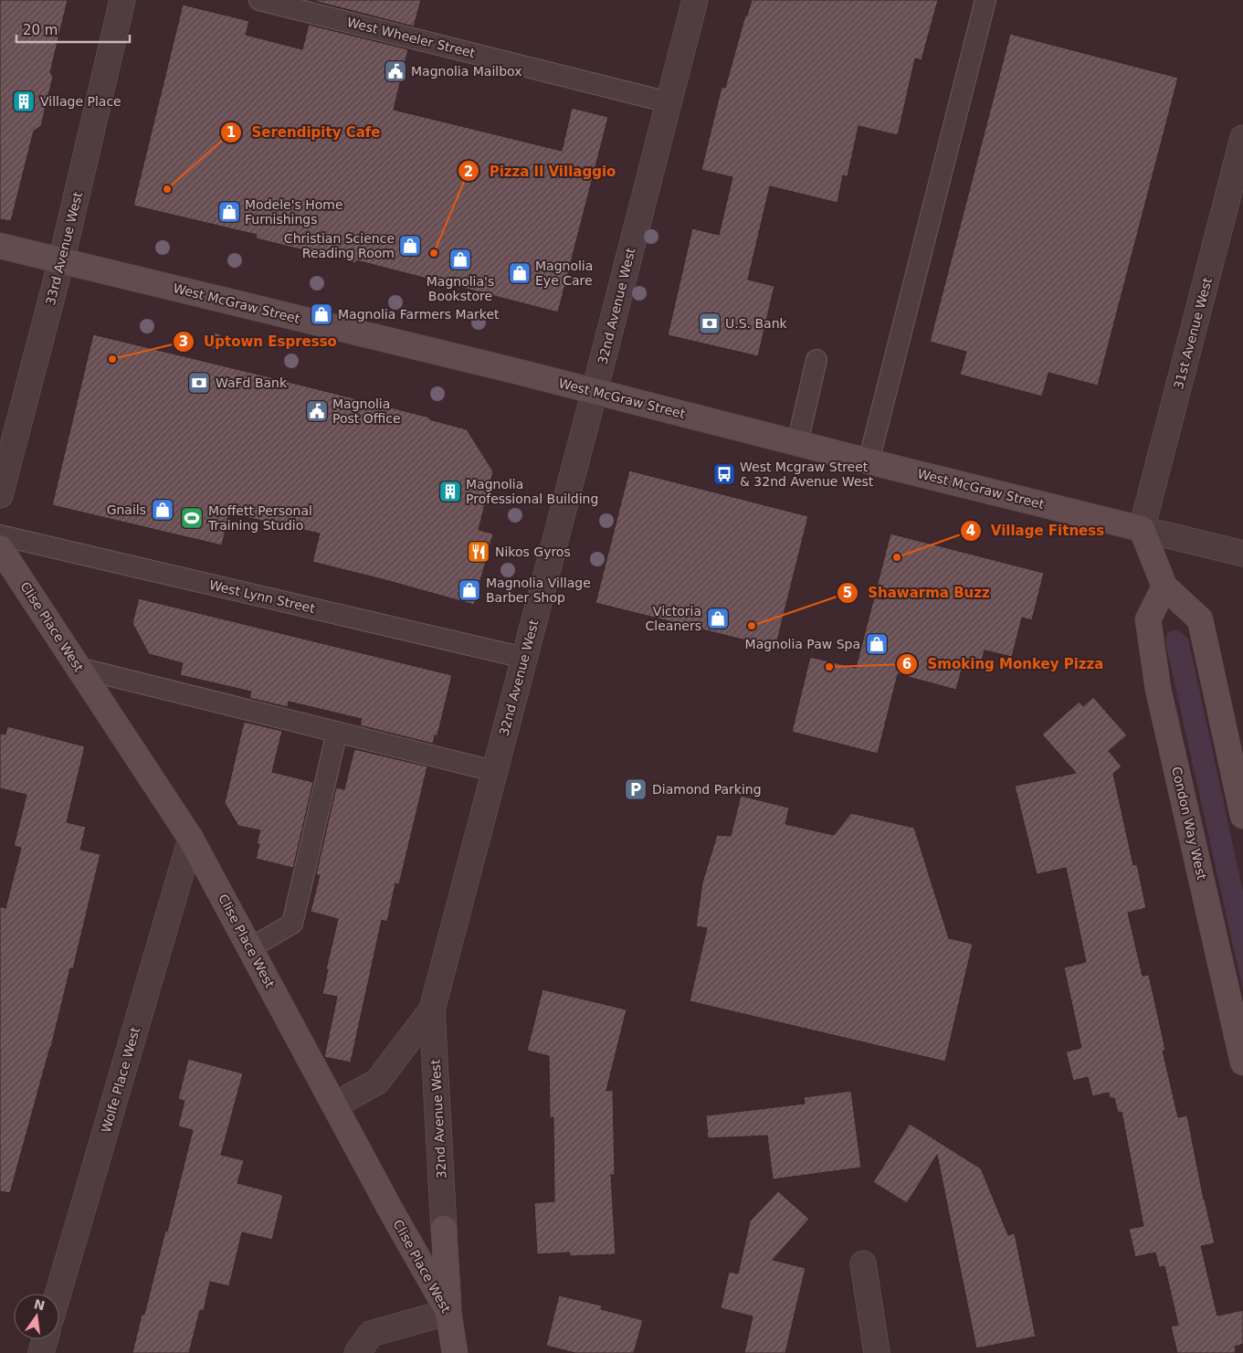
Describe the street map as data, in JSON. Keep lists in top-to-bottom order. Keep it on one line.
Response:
{"streets":{"main road":["West McGraw Street","Clise Place West","Condon Way West"],"street":["33rd Avenue West","32nd Avenue West","31st Avenue West","Wolfe Place West"],"lane":["West Wheeler Street","West Lynn Street"]},"crossings":[["West Wheeler Street","32nd Avenue West"],["33rd Avenue West","West McGraw Street"],["West McGraw Street","32nd Avenue West"],["West McGraw Street","31st Avenue West"],["32nd Avenue West","West Lynn Street"],["32nd Avenue West","Clise Place West"],["Clise Place West","Wolfe Place West"]],"places":{"public building":["Magnolia Mailbox","Magnolia Post Office"],"building":["Village Place","Magnolia Professional Building"],"other":["Serendipity Cafe","Pizza Il Villaggio","Uptown Espresso","Village Fitness","Shawarma Buzz","Smoking Monkey Pizza"],"shop":["Modele's Home Furnishings","Christian Science Reading Room","Magnolia's Bookstore","Magnolia Eye Care","Magnolia Farmers Market","Gnails","Magnolia Village Barber Shop","Victoria Cleaners","Magnolia Paw Spa"],"bank":["U.S. Bank","WaFd Bank"],"bus stop":["West Mcgraw Street & 32nd Avenue West"],"sports":["Moffett Personal Training Studio"],"restaurant":["Nikos Gyros"],"parking":["Diamond Parking"]},"scale_bar":"20 m","north":"top"}
